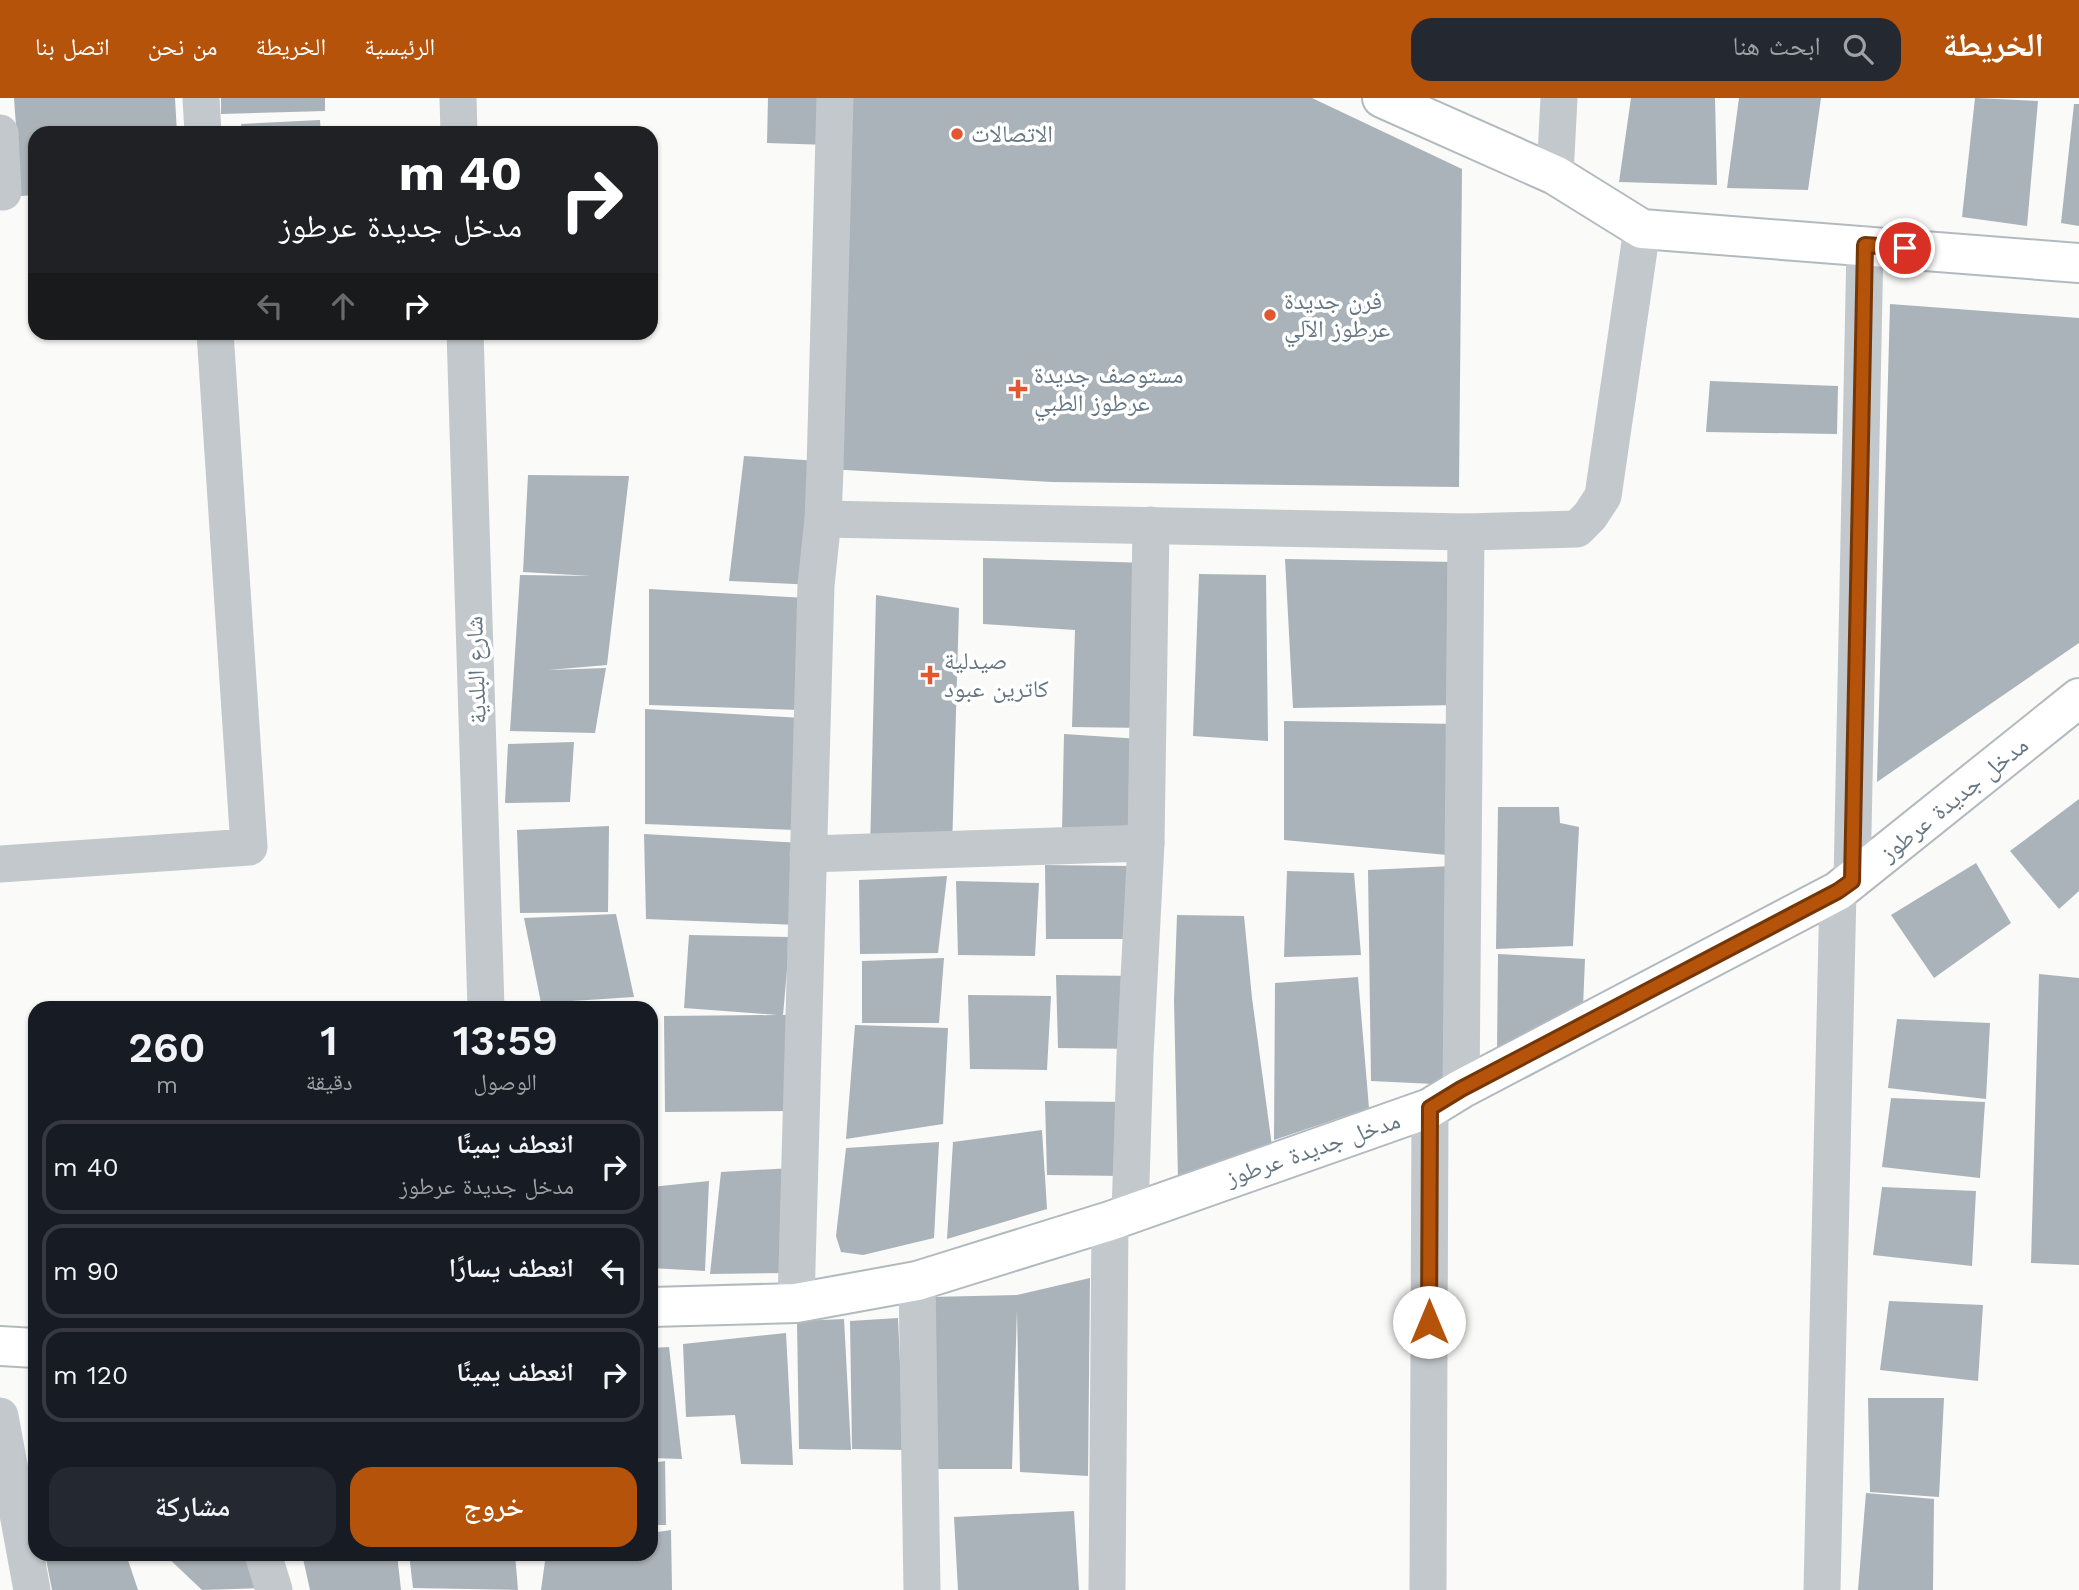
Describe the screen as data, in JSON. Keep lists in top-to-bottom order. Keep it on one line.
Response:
{"streets":{"street":["شارع البلدية","مدخل جديدة عرطوز"]},"places":{"other":["الاتصالات","فرن جديدة عرطوز الآلي"],"health":["مستوصف جديدة عرطوز الطبي","صيدلية كاترين عبود"]},"page":{"header":"الخريطة","search":"ابحث هنا","nav":["الرئيسية","الخريطة","من نحن","اتصل بنا"],"turn":["40 m","مدخل جديدة عرطوز"],"eta":["13:59","الوصول","1","دقيقة","260","m"],"list":[{"name":"انعطف يمينًا","note":"مدخل جديدة عرطوز","value":"40 m"},{"name":"انعطف يسارًا","value":"90 m"},{"name":"انعطف يمينًا","value":"120 m"}],"buttons":["خروج","مشاركة"]}}
